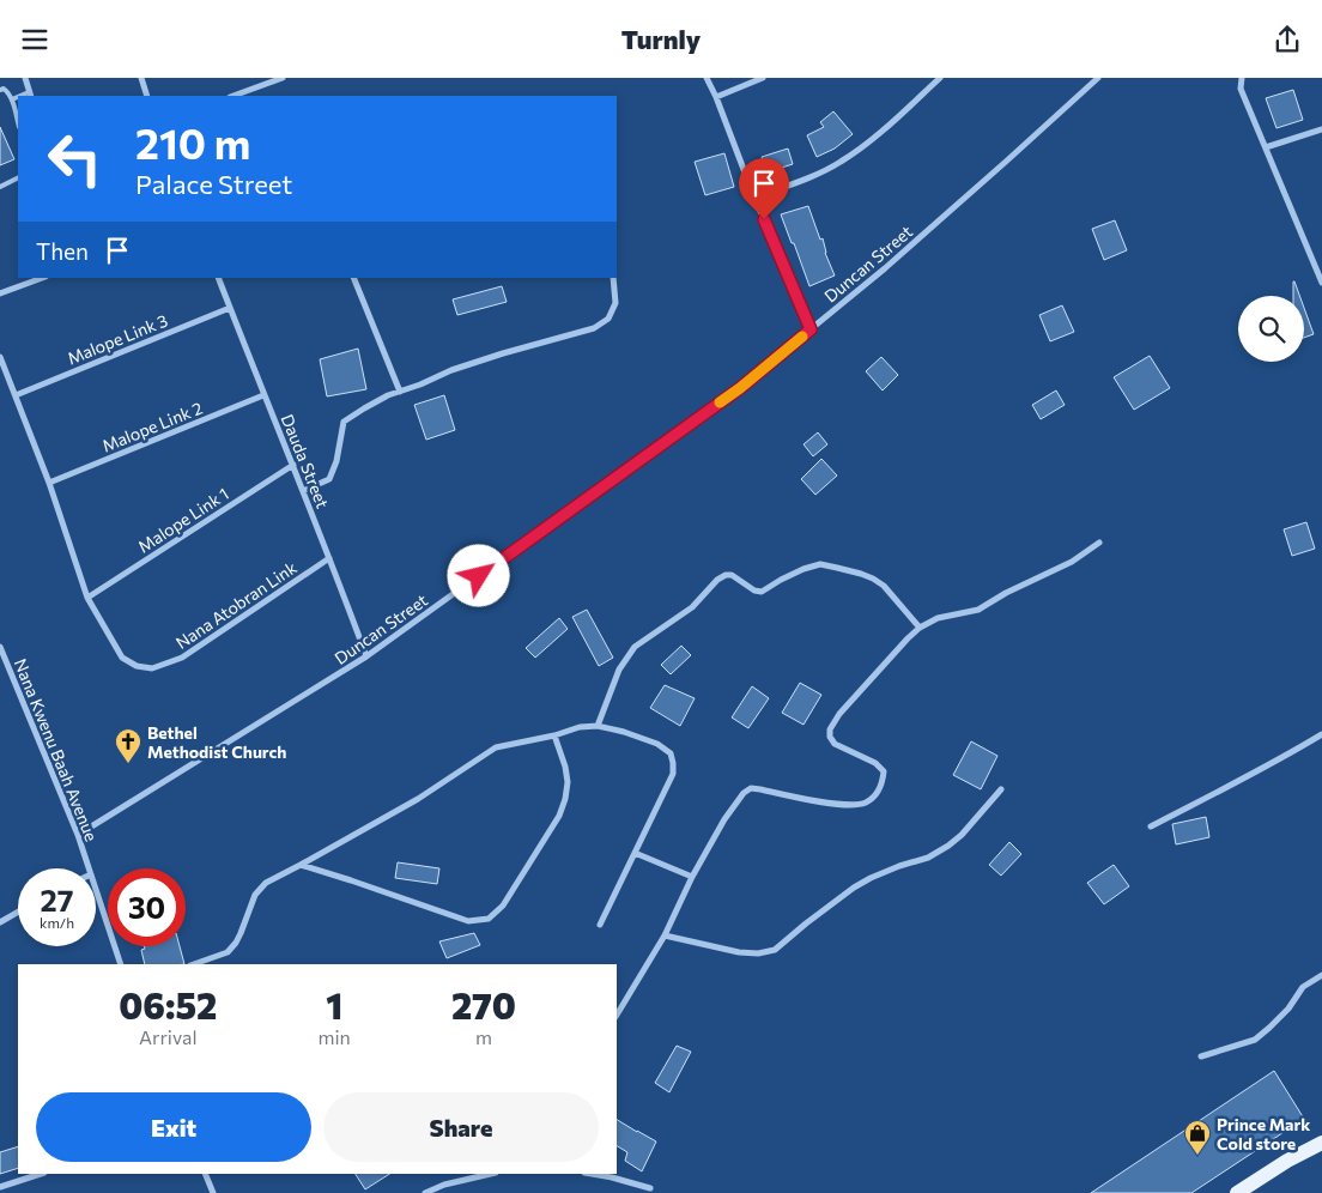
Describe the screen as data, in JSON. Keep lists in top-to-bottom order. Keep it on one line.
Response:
{"streets":{"street":["Duncan Street","Malope Link 3","Malope Link 2","Dauda Street","Malope Link 1","Nana Atobran Link","Nana Kwenu Baah Avenue"]},"crossings":[["Duncan Street","Dauda Street"],["Duncan Street","Nana Kwenu Baah Avenue"],["Malope Link 3","Dauda Street"],["Malope Link 2","Dauda Street"],["Dauda Street","Malope Link 1"],["Dauda Street","Nana Atobran Link"],["Malope Link 1","Nana Atobran Link"]],"places":{"church":["Bethel Methodist Church"],"shop":["Prince Mark Cold store"]},"page":{"header":"Turnly","turn":["210 m","Palace Street"],"then":"Then","speed":"27 km/h","limit":"30","eta":["06:52","Arrival","1","min","270","m"],"buttons":["Exit","Share"]}}
